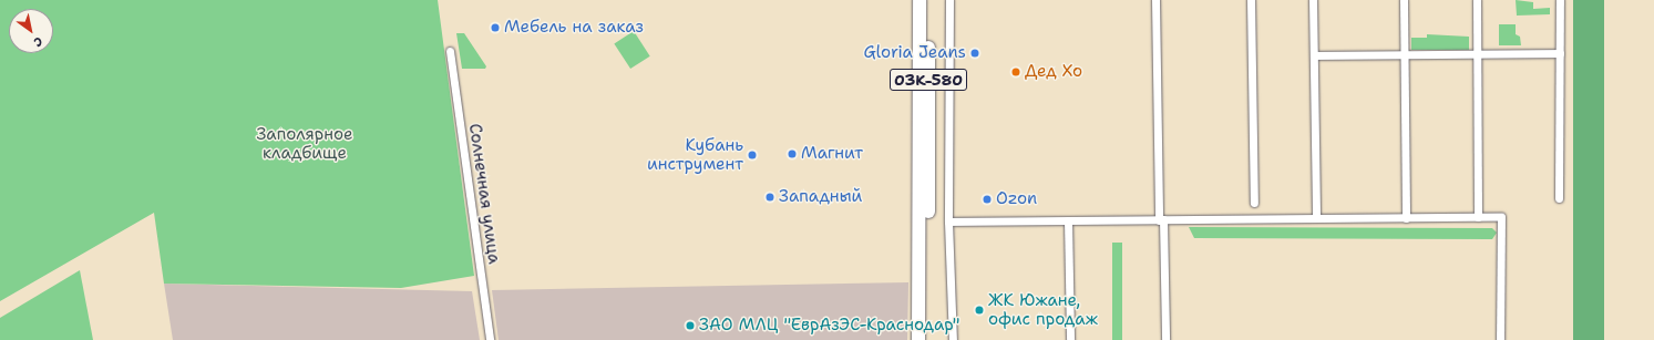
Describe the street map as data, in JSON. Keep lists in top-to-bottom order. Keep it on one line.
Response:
{"streets":{"highway":["03К-580"],"street":["Солнечная улица"]},"parks":["Заполярное кладбище"],"places":["Мебель на заказ","Gloria Jeans","Дед Хо","Магнит","Кубань инструмент","Западный","Ozon","ЖК Южане, офис продаж","ЗАО МЛЦ \"ЕврАзЭС-Краснодар\""],"north":"bottom right"}
